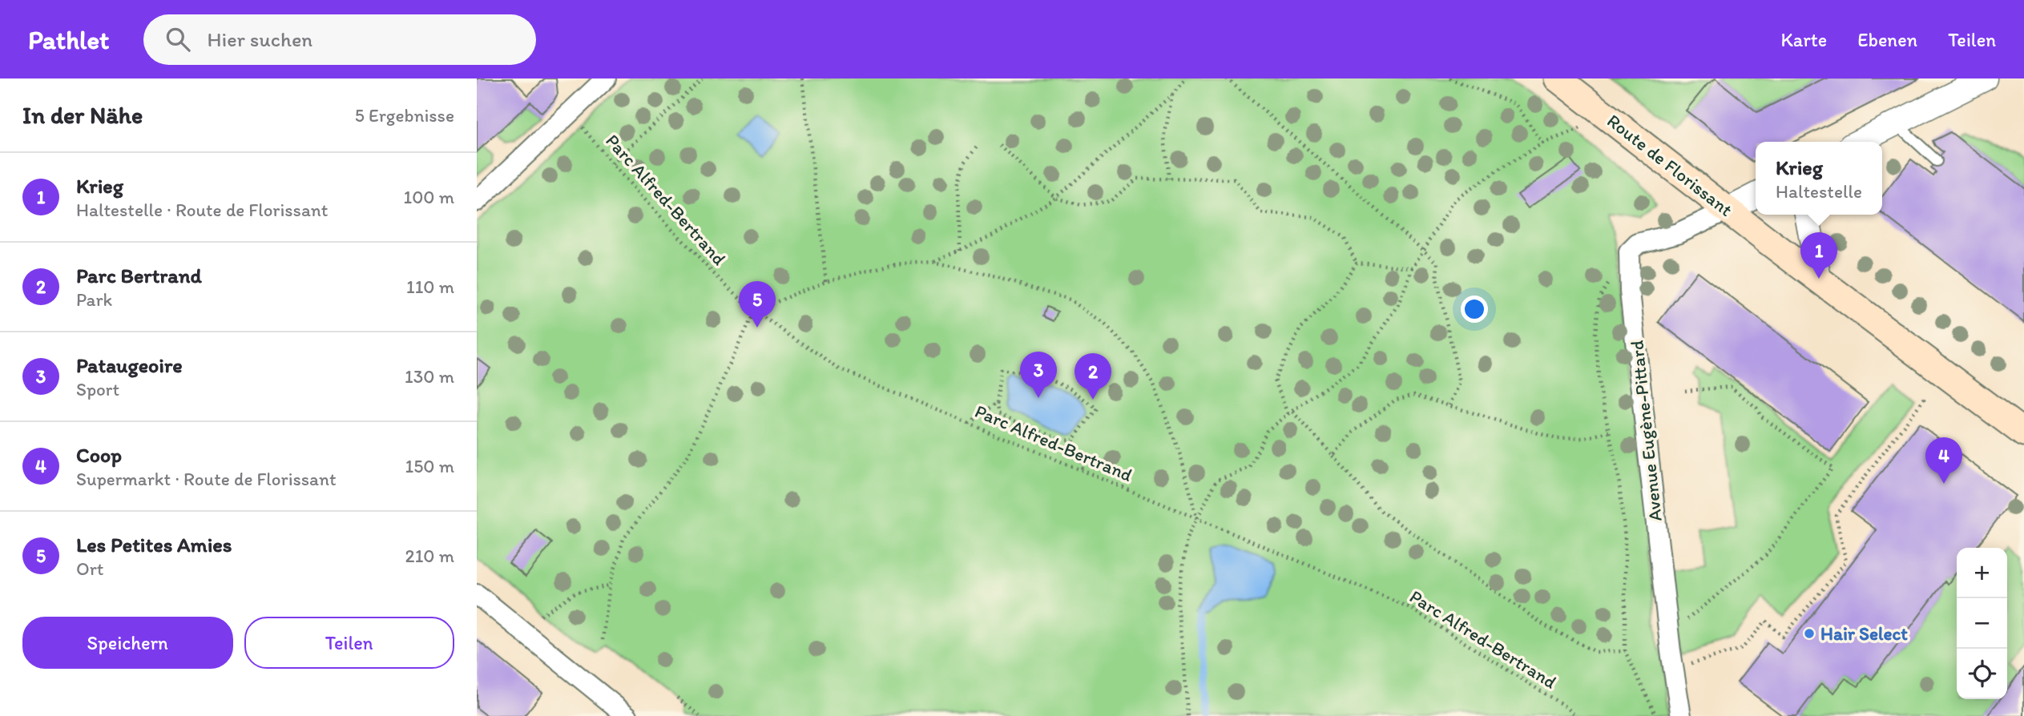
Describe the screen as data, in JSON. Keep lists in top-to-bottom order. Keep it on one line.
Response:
{"streets":{"main road":["Route de Florissant"],"street":["Avenue Eugène-Pittard"],"path":["Parc Alfred-Bertrand"]},"crossings":[["Route de Florissant","Avenue Eugène-Pittard"]],"places":["Hair Select"],"page":{"header":"Pathlet","search":"Hier suchen","nav":["Karte","Ebenen","Teilen"],"heading":["In der Nähe","5 Ergebnisse"],"popup":["Krieg","Haltestelle"],"list":[{"mark":"1","name":"Krieg","note":"Haltestelle · Route de Florissant","value":"100 m"},{"mark":"2","name":"Parc Bertrand","note":"Park","value":"110 m"},{"mark":"3","name":"Pataugeoire","note":"Sport","value":"130 m"},{"mark":"4","name":"Coop","note":"Supermarkt · Route de Florissant","value":"150 m"},{"mark":"5","name":"Les Petites Amies","note":"Ort","value":"210 m"}],"pins":["1","5","3","2","4"],"map_buttons":["+","−"],"buttons":["Speichern","Teilen"]}}
